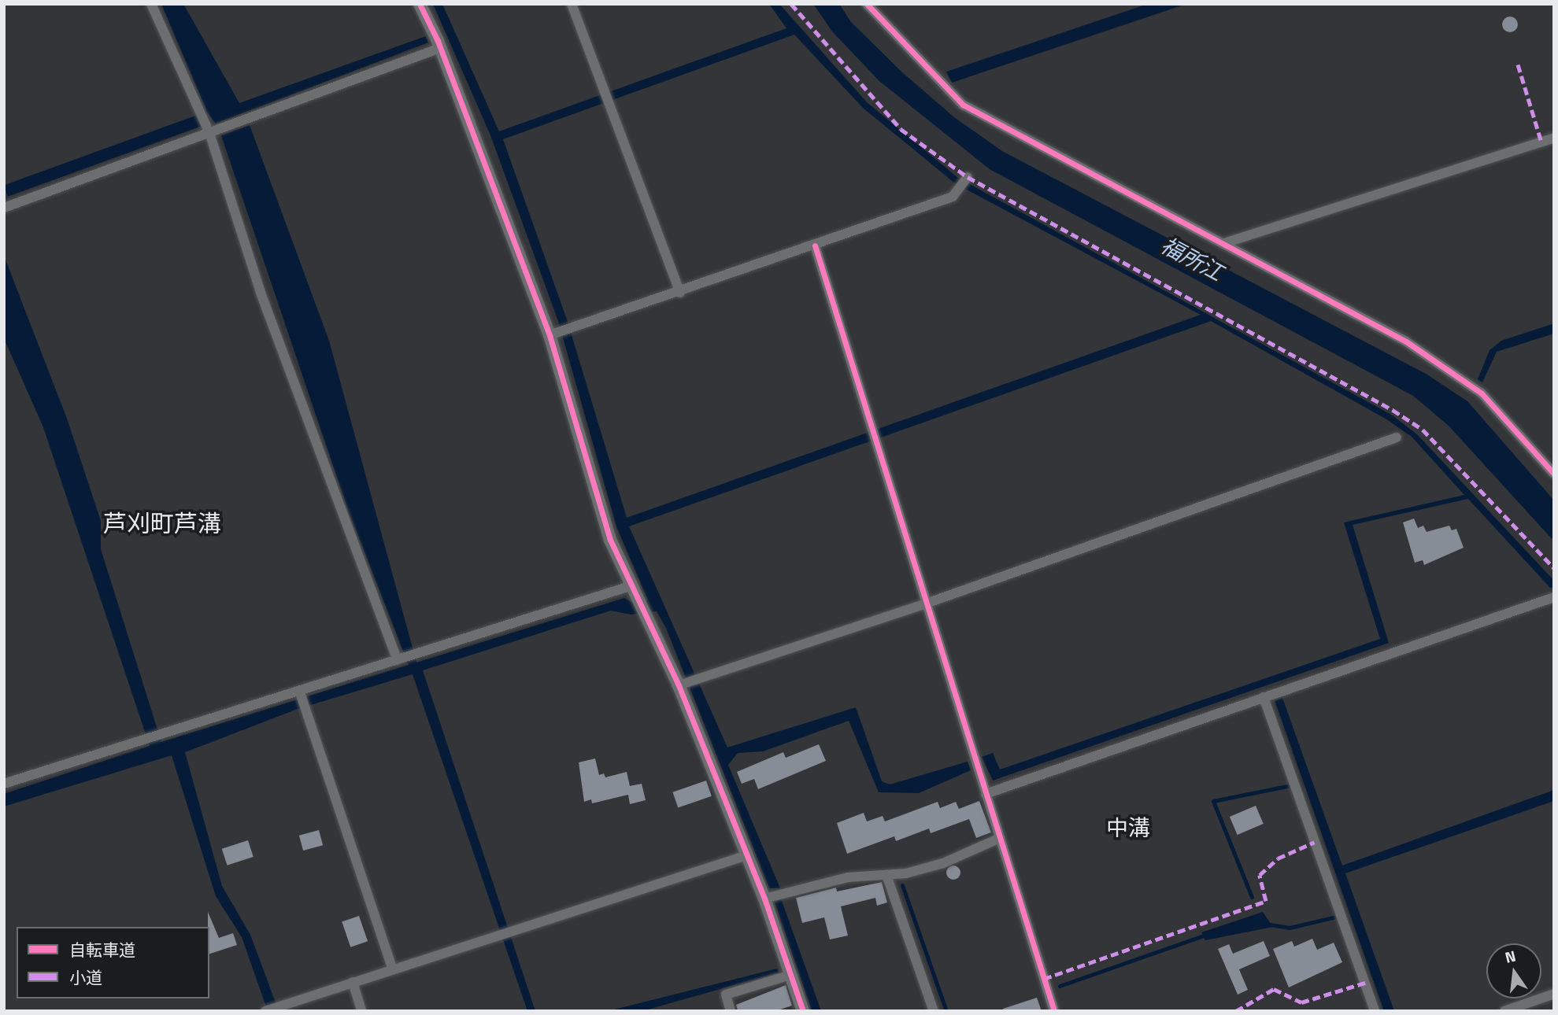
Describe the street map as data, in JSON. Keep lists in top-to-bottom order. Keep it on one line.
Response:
{"districts":["芦刈町芦溝","中溝"],"water":["福所江"],"legend":["自転車道","小道"],"north":"top"}
